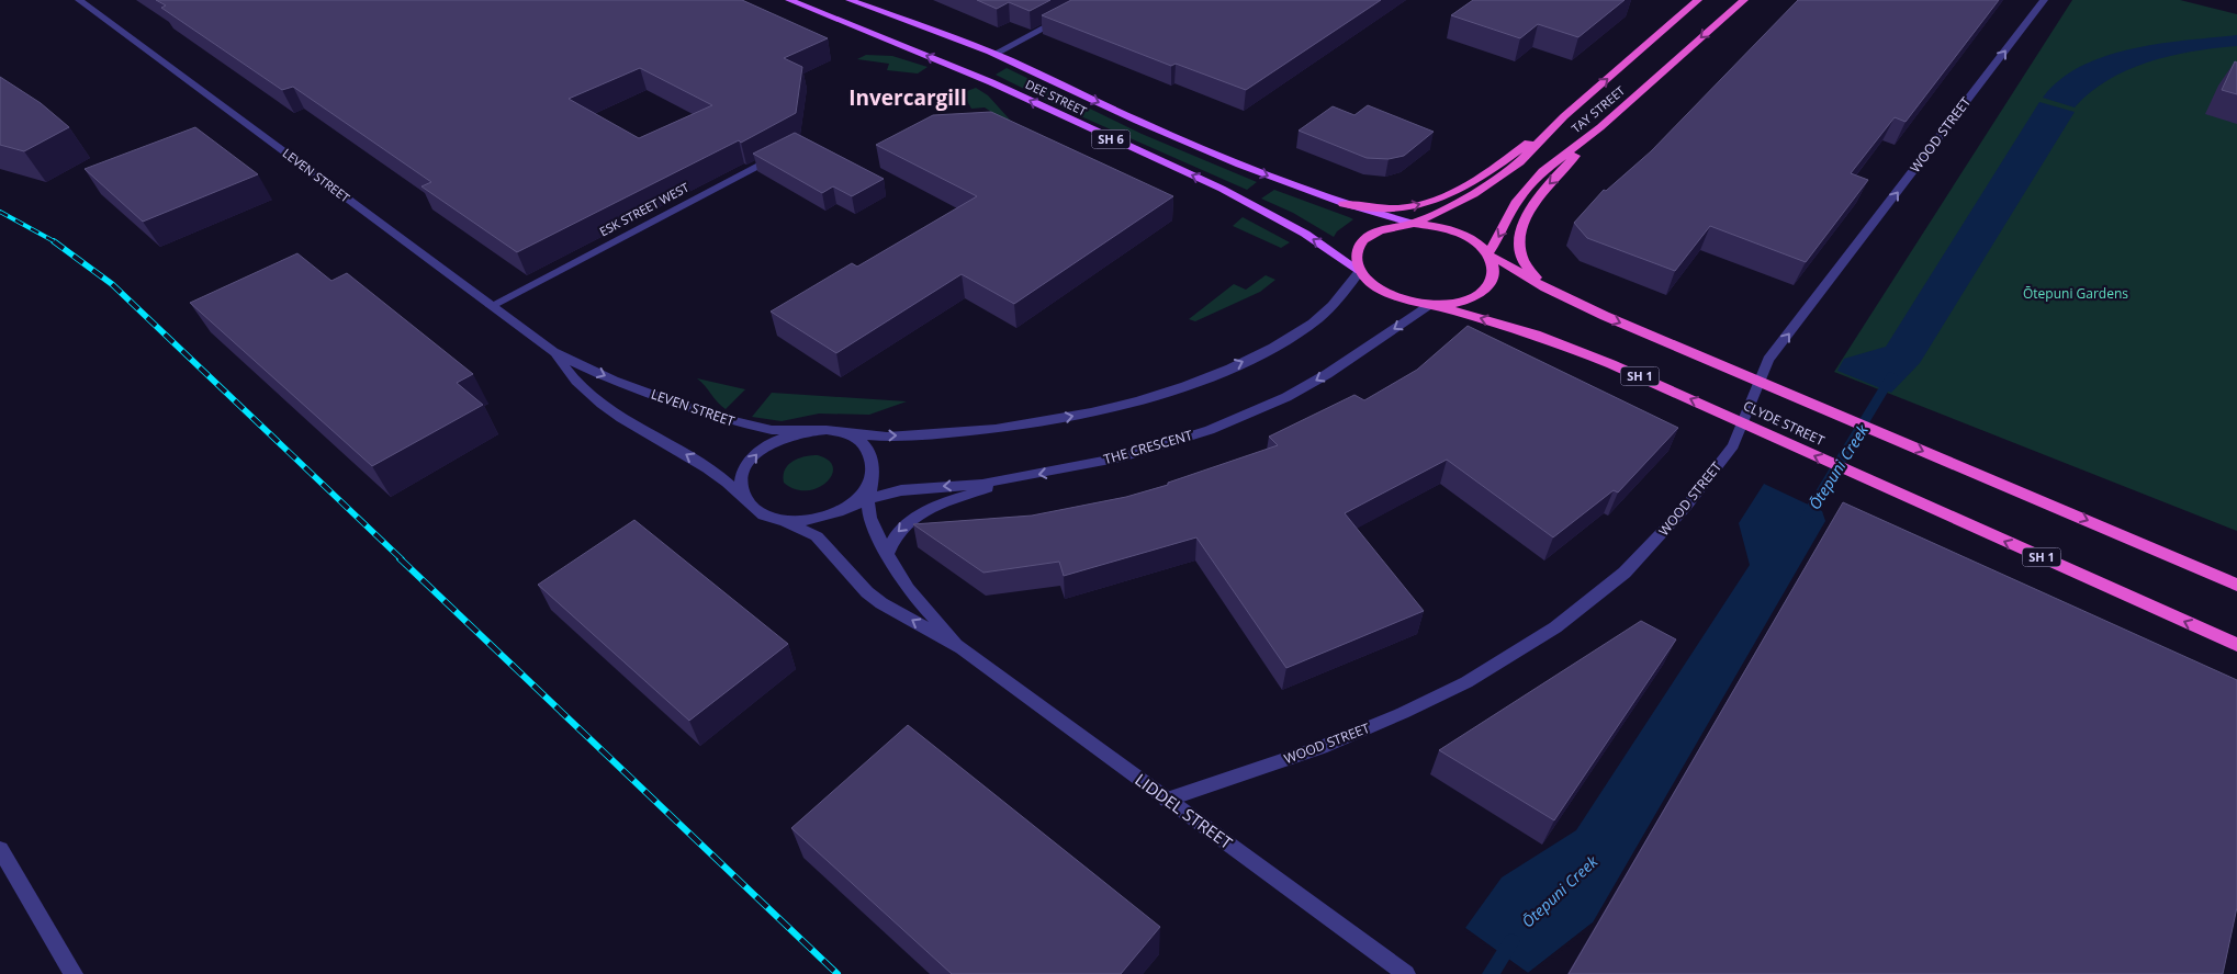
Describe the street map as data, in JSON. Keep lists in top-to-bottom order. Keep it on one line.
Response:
{"streets":{"highway":["TAY STREET","SH 1","CLYDE STREET"],"main road":["DEE STREET","SH 6"],"street":["WOOD STREET","LEVEN STREET","ESK STREET WEST","THE CRESCENT","LIDDEL STREET"]},"crossings":[["DEE STREET","TAY STREET"],["DEE STREET","SH 1"],["DEE STREET","CLYDE STREET"],["DEE STREET","THE CRESCENT"],["TAY STREET","SH 1"],["TAY STREET","CLYDE STREET"],["TAY STREET","THE CRESCENT"],["WOOD STREET","CLYDE STREET"],["WOOD STREET","LIDDEL STREET"],["LEVEN STREET","ESK STREET WEST"],["LEVEN STREET","LIDDEL STREET"],["SH 1","CLYDE STREET"],["SH 1","THE CRESCENT"],["CLYDE STREET","THE CRESCENT"],["THE CRESCENT","LIDDEL STREET"]],"one_way":["WOOD STREET"],"districts":["Invercargill"],"water":["Ōtepuni Creek"],"parks":["Ōtepuni Gardens"]}
